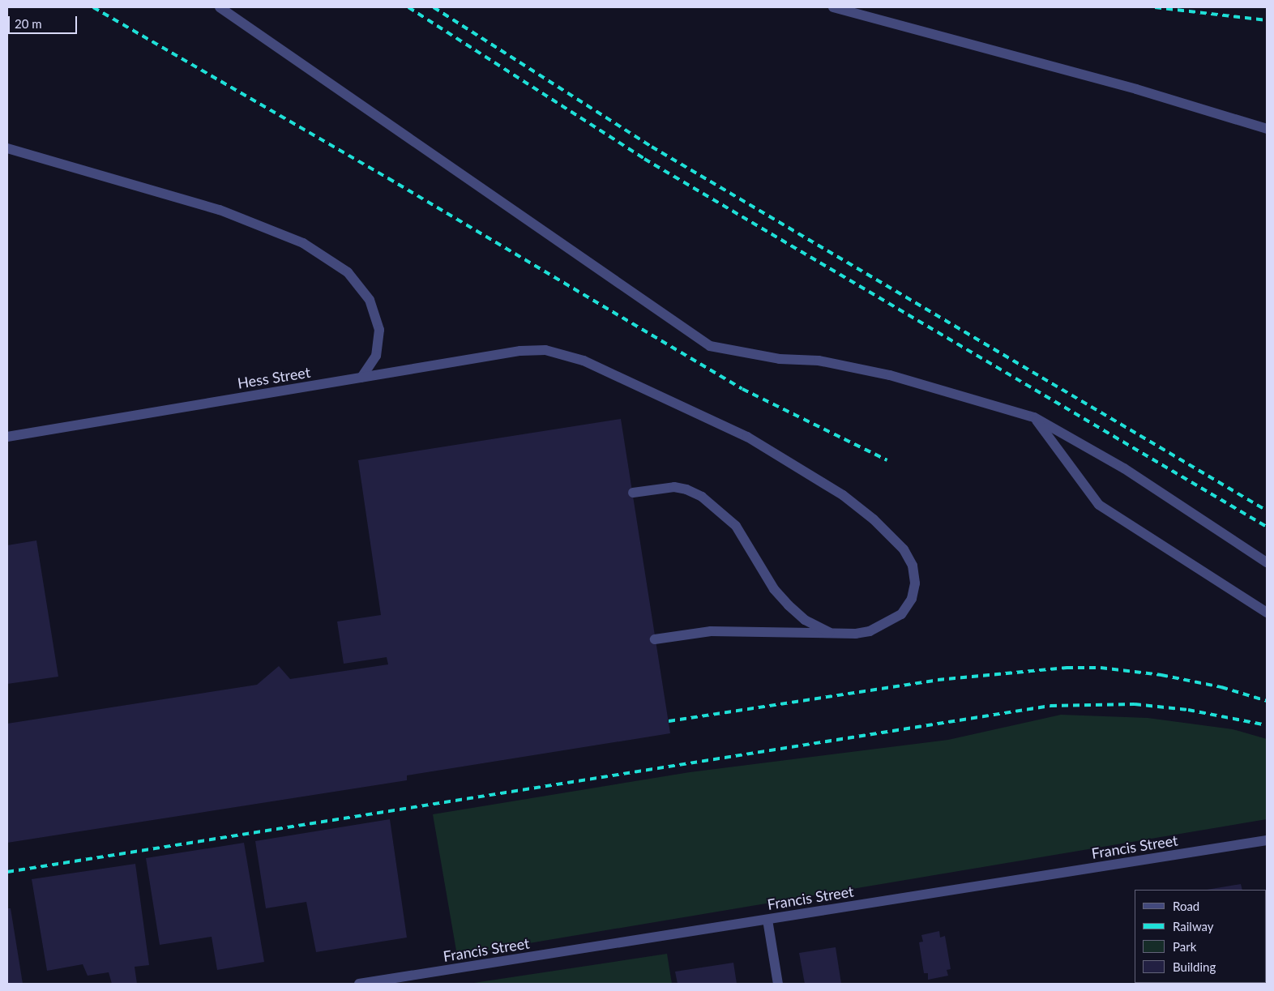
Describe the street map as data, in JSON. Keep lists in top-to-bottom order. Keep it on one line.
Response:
{"streets":{"street":["Hess Street","Francis Street"]},"legend":["Road","Railway","Park","Building"],"scale_bar":"20 m"}
